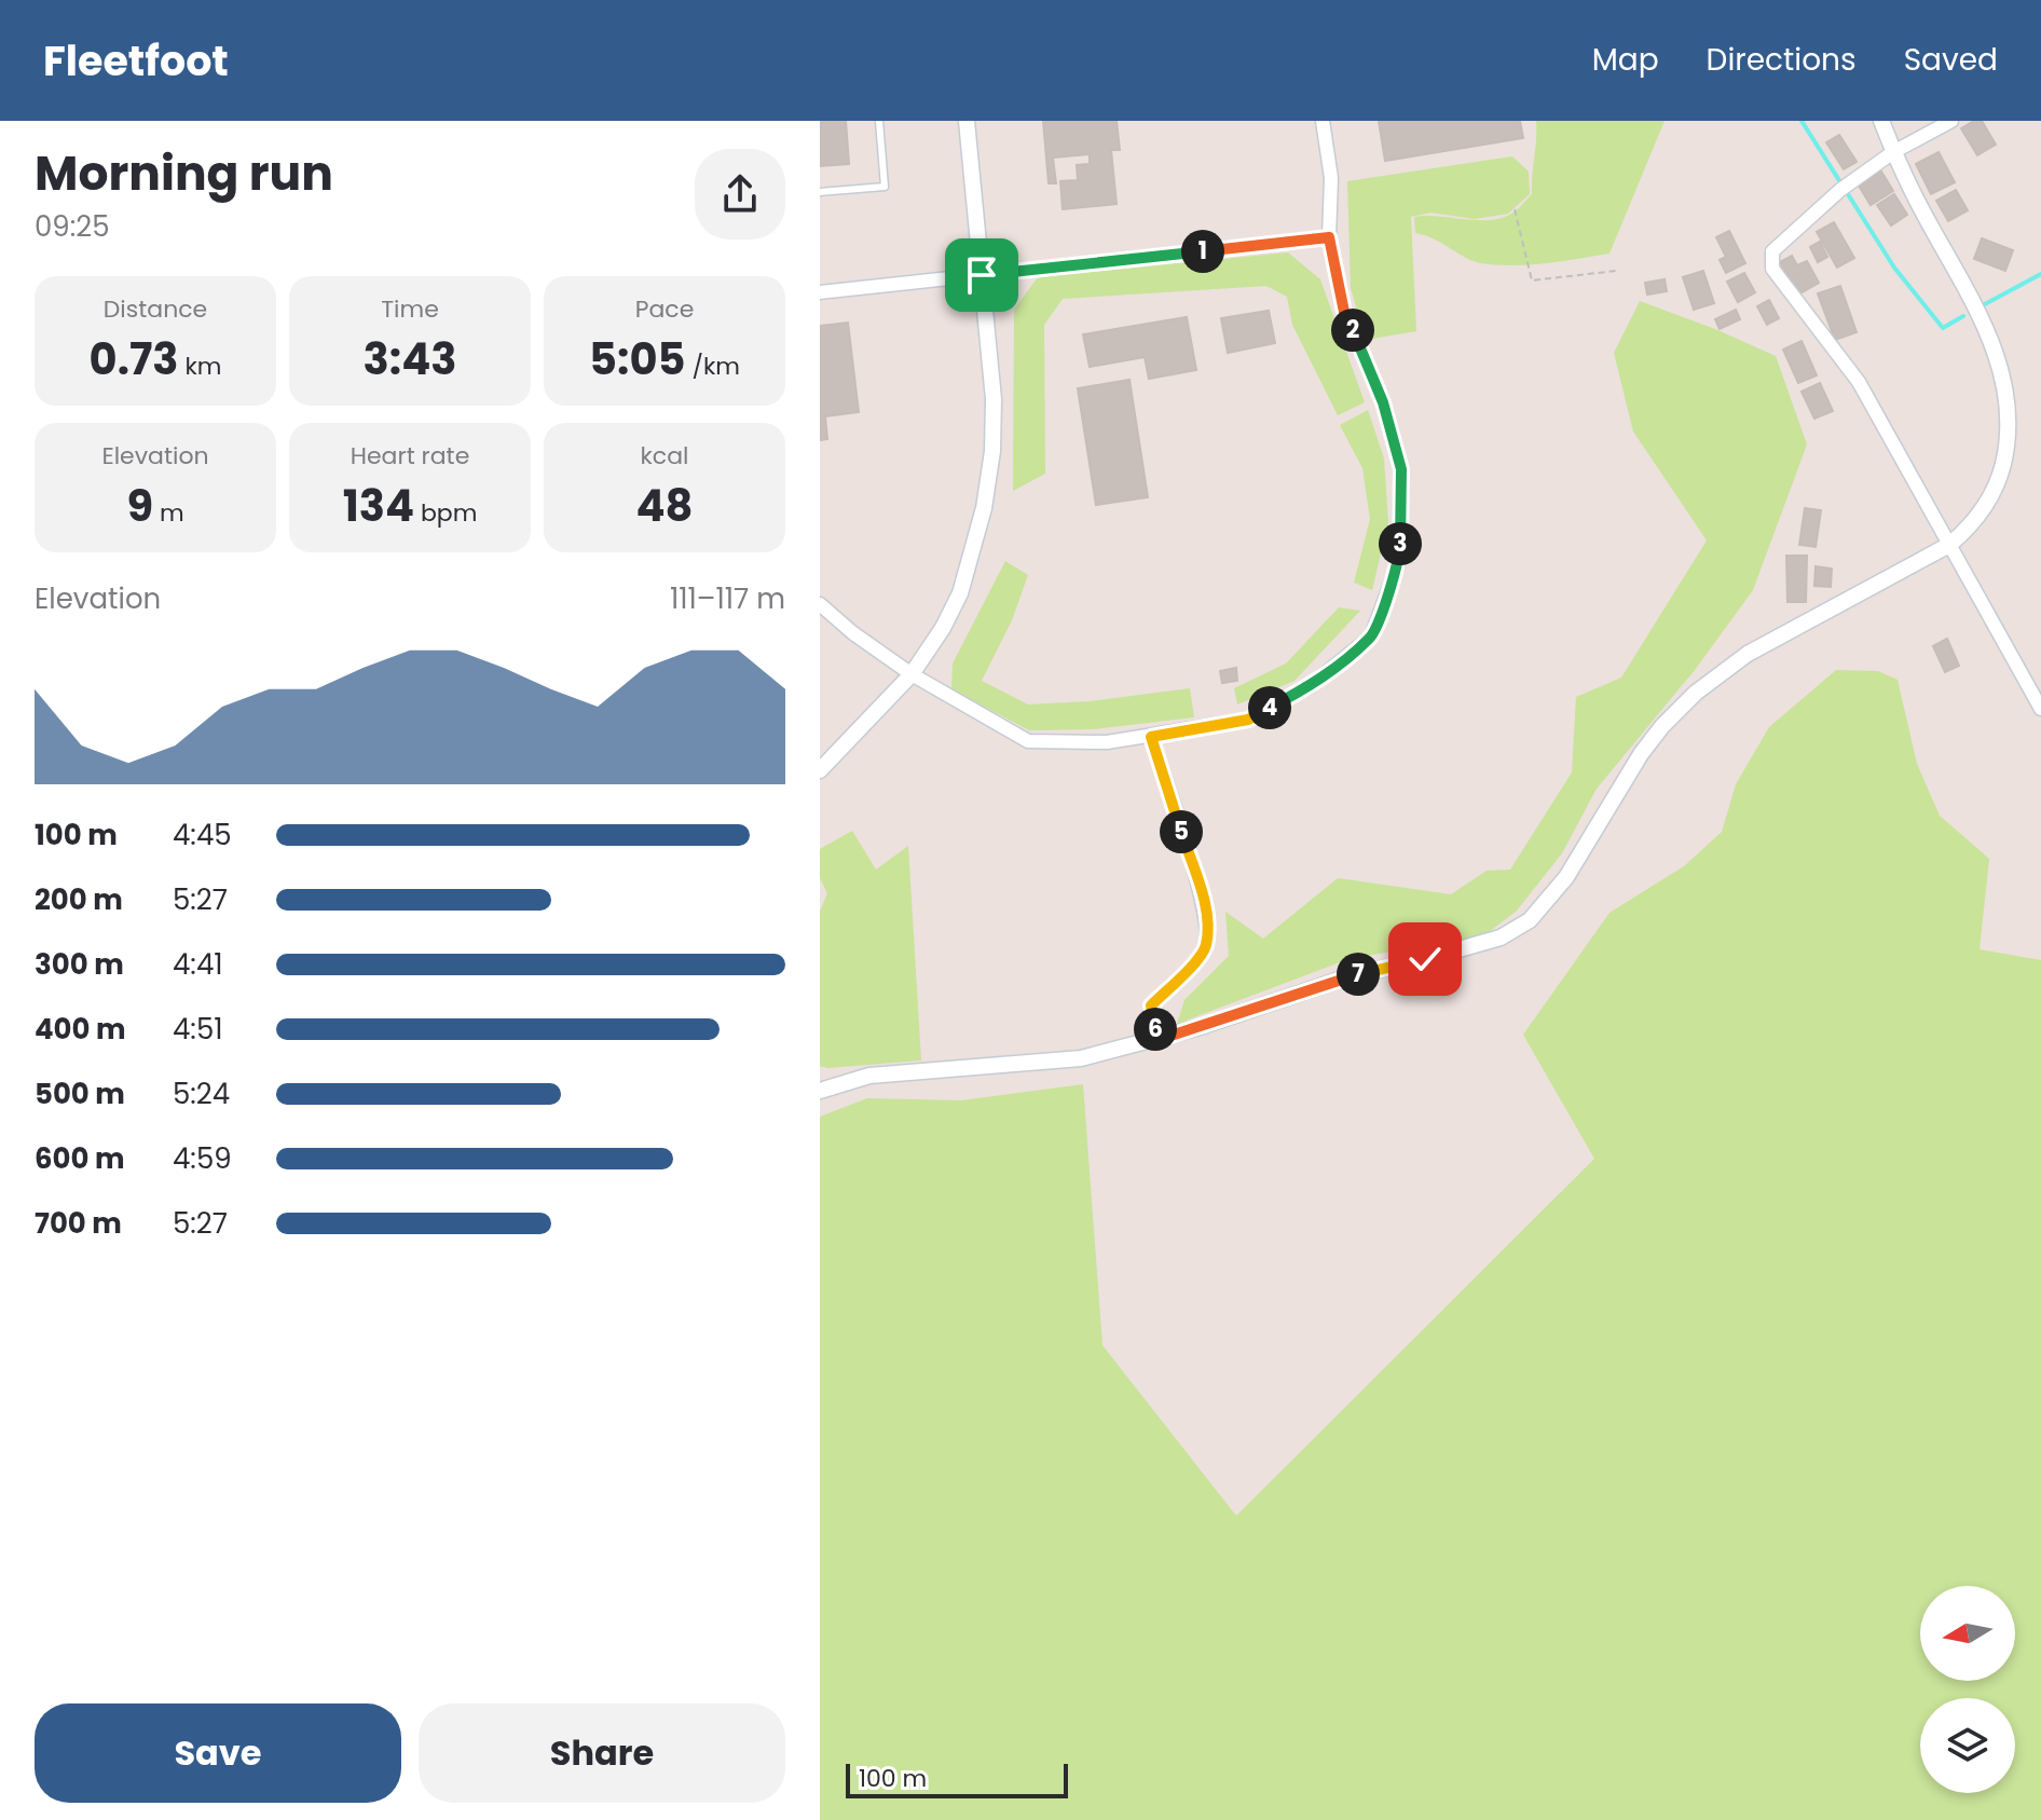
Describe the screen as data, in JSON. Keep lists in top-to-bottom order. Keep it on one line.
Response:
{"scale_bar":"100 m","north":"left","page":{"header":"Fleetfoot","nav":["Map","Directions","Saved"],"heading":["Morning run","09:25"],"pins":["1","2","3","4","5","7","6"],"stats":[["Distance","0.73 km"],["Time","3:43"],["Pace","5:05 /km"],["Elevation","9 m"],["Heart rate","134 bpm"],["kcal","48"]],"chart":["Elevation","111–117 m"],"list":[{"name":"100 m","note":"4:45"},{"name":"200 m","note":"5:27"},{"name":"300 m","note":"4:41"},{"name":"400 m","note":"4:51"},{"name":"500 m","note":"5:24"},{"name":"600 m","note":"4:59"},{"name":"700 m","note":"5:27"}],"buttons":["Save","Share"],"scale":"100 m"}}
